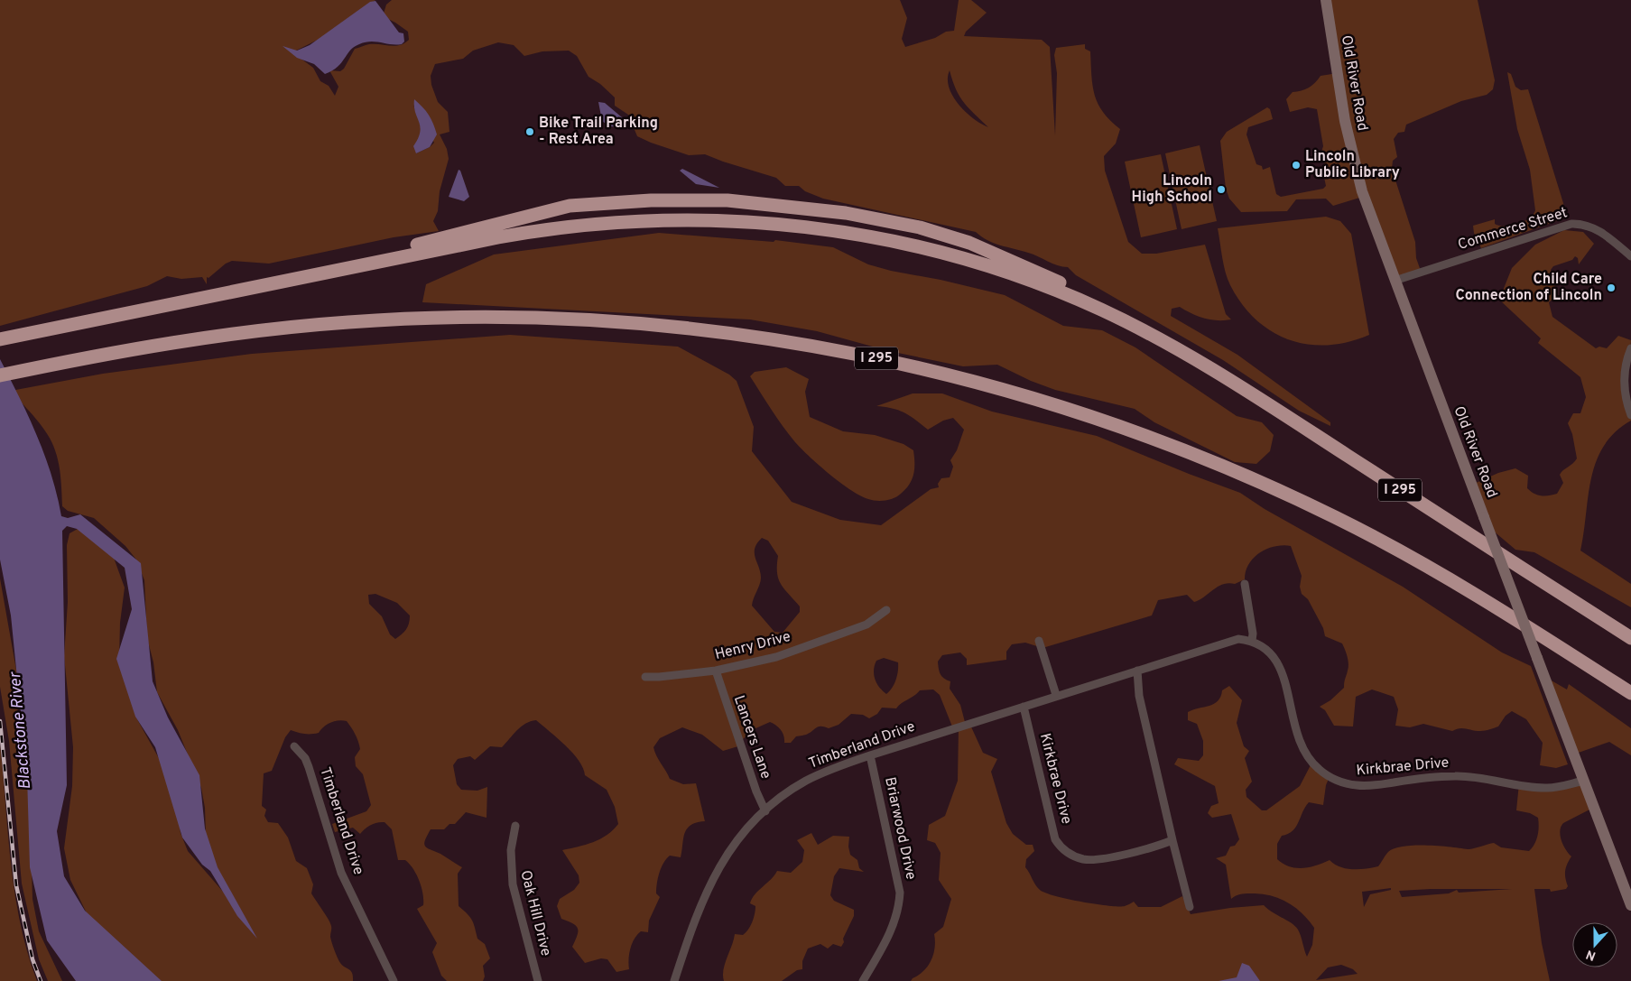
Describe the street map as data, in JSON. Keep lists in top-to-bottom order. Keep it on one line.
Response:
{"streets":{"highway":["I 295"],"main road":["Old River Road"],"street":["Commerce Street","Henry Drive","Lancers Lane","Timberland Drive","Kirkbrae Drive","Briarwood Drive","Oak Hill Drive"]},"crossings":[["Old River Road","Commerce Street"],["Old River Road","Kirkbrae Drive"],["Henry Drive","Lancers Lane"],["Lancers Lane","Timberland Drive"],["Timberland Drive","Kirkbrae Drive"],["Timberland Drive","Briarwood Drive"]],"water":["Blackstone River"],"places":["Bike Trail Parking - Rest Area","Lincoln Public Library","Lincoln High School","Child Care Connection of Lincoln"],"north":"bottom"}
